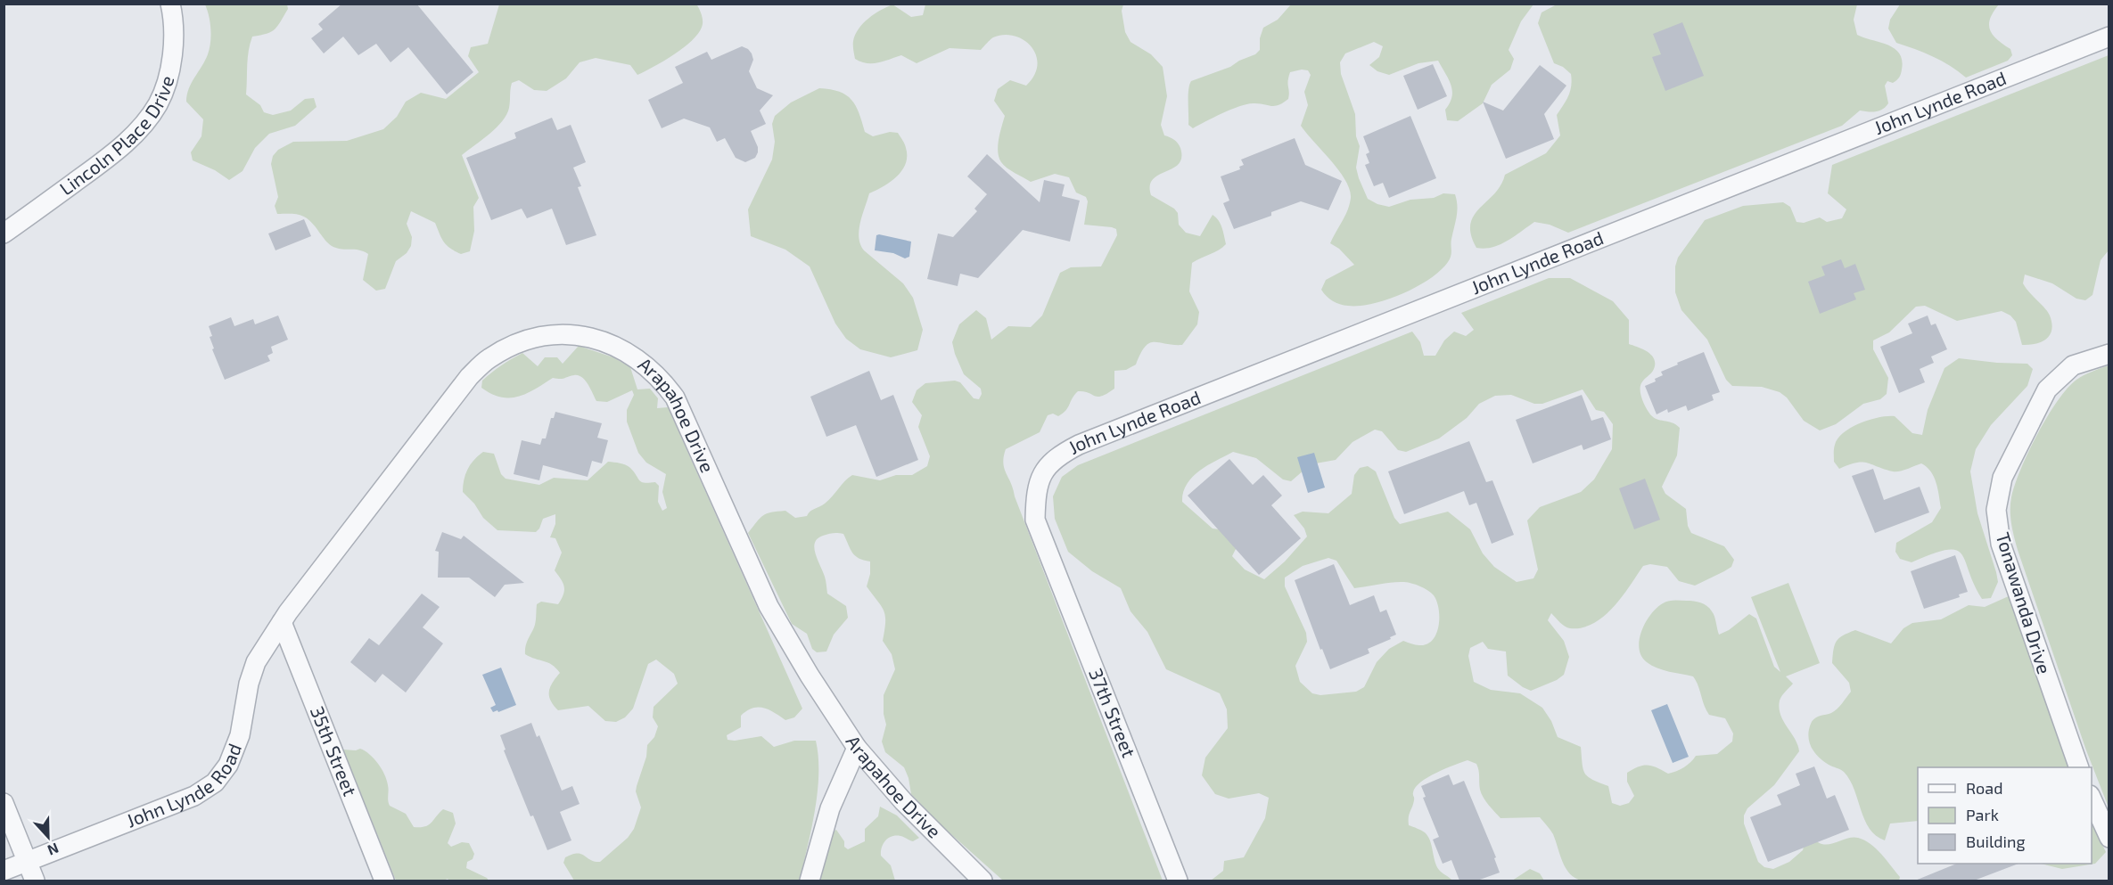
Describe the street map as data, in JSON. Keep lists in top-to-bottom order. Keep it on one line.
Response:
{"streets":{"street":["John Lynde Road","Lincoln Place Drive","Arapahoe Drive","Tonawanda Drive","37th Street","35th Street"]},"crossings":[["John Lynde Road","Arapahoe Drive"],["John Lynde Road","37th Street"],["John Lynde Road","35th Street"],["Arapahoe Drive","35th Street"]],"legend":["Road","Park","Building"],"north":"bottom"}
